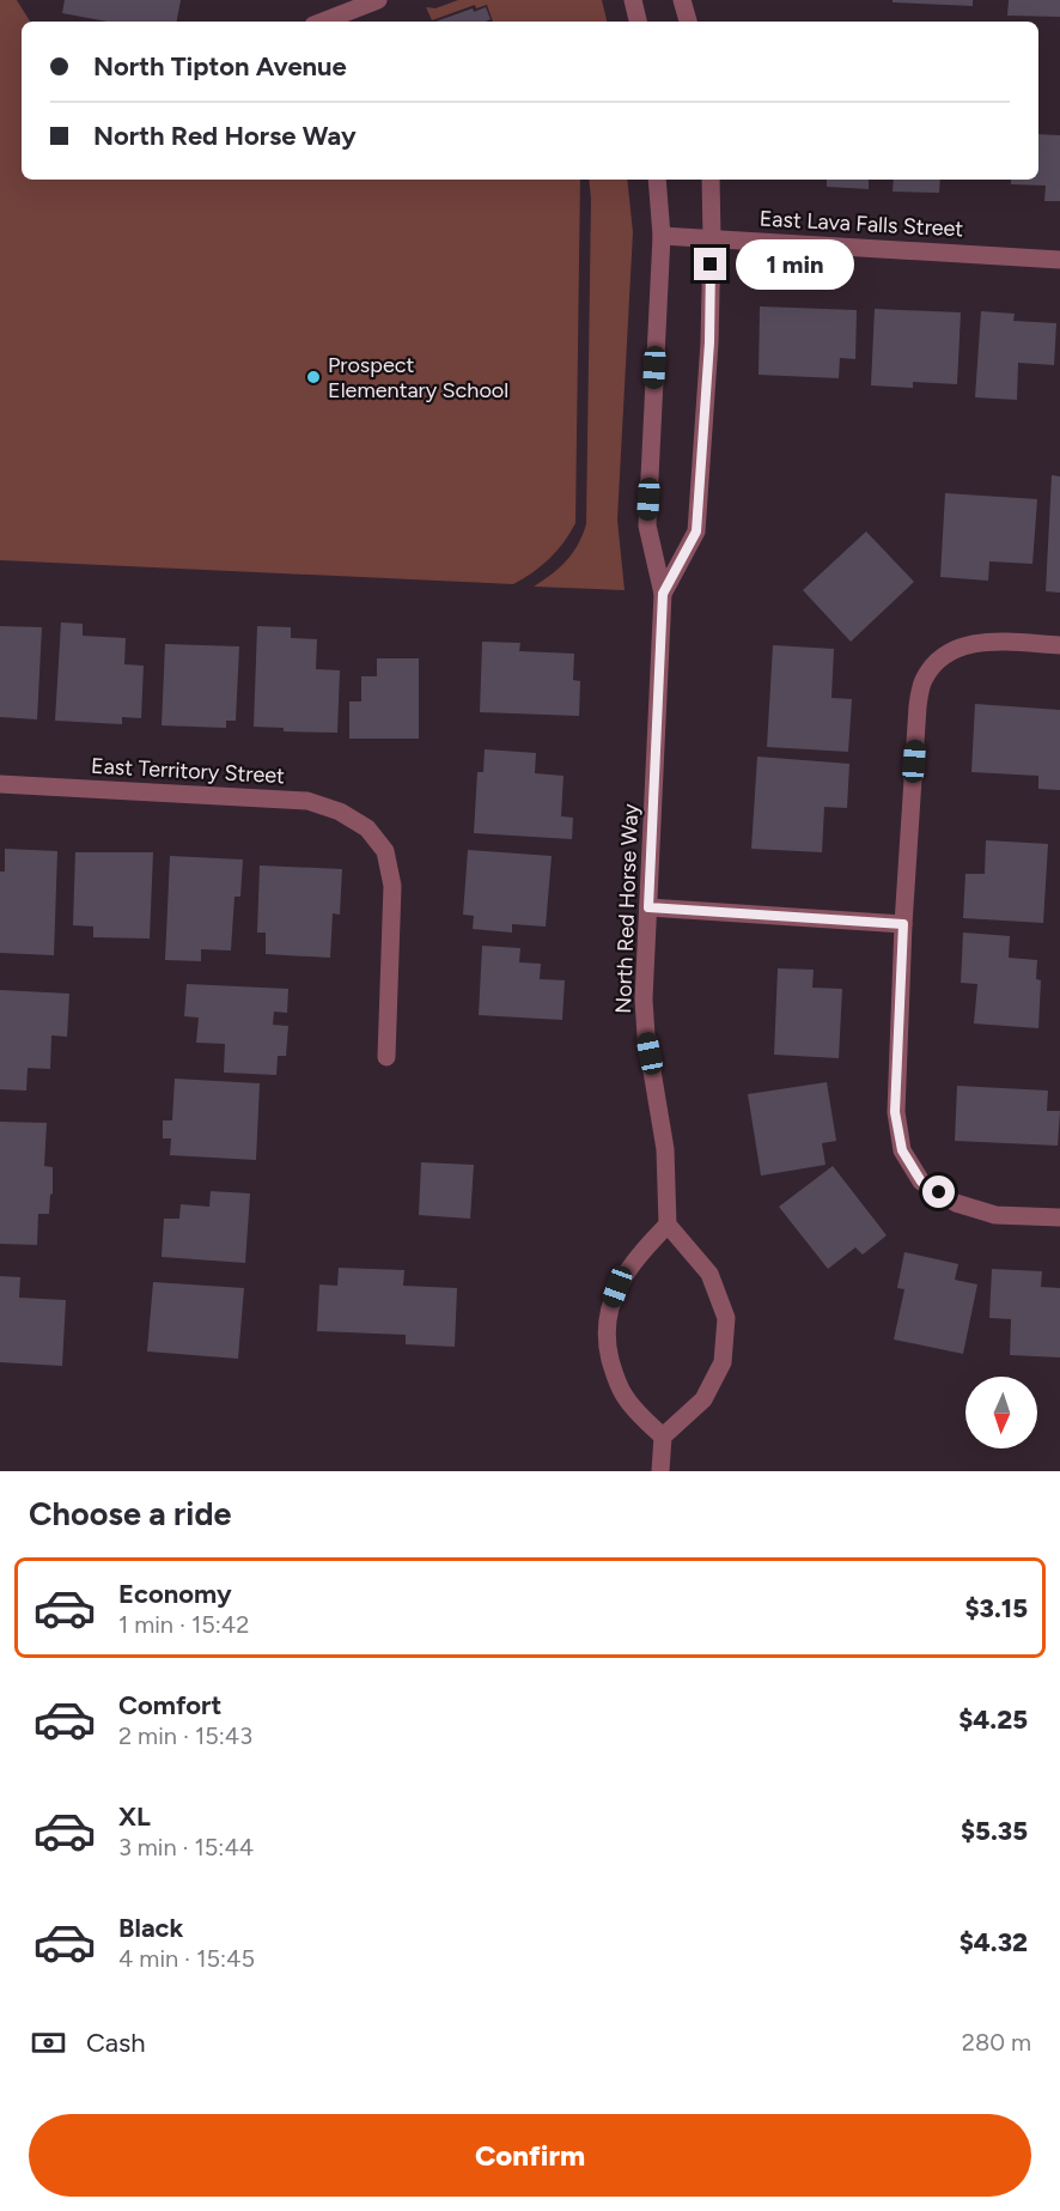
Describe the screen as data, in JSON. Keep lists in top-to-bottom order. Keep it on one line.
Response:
{"streets":{"street":["East Lava Falls Street","East Territory Street","North Red Horse Way"]},"crossings":[["East Lava Falls Street","North Red Horse Way"]],"places":["Prospect Elementary School"],"north":"bottom","page":{"banner":["North Tipton Avenue","North Red Horse Way"],"bubble":"1 min","heading":"Choose a ride","list":[{"name":"Economy","note":"1 min · 15:42","value":"$3.15"},{"name":"Comfort","note":"2 min · 15:43","value":"$4.25"},{"name":"XL","note":"3 min · 15:44","value":"$5.35"},{"name":"Black","note":"4 min · 15:45","value":"$4.32"}],"pay":["Cash","280 m"],"buttons":"Confirm"}}
